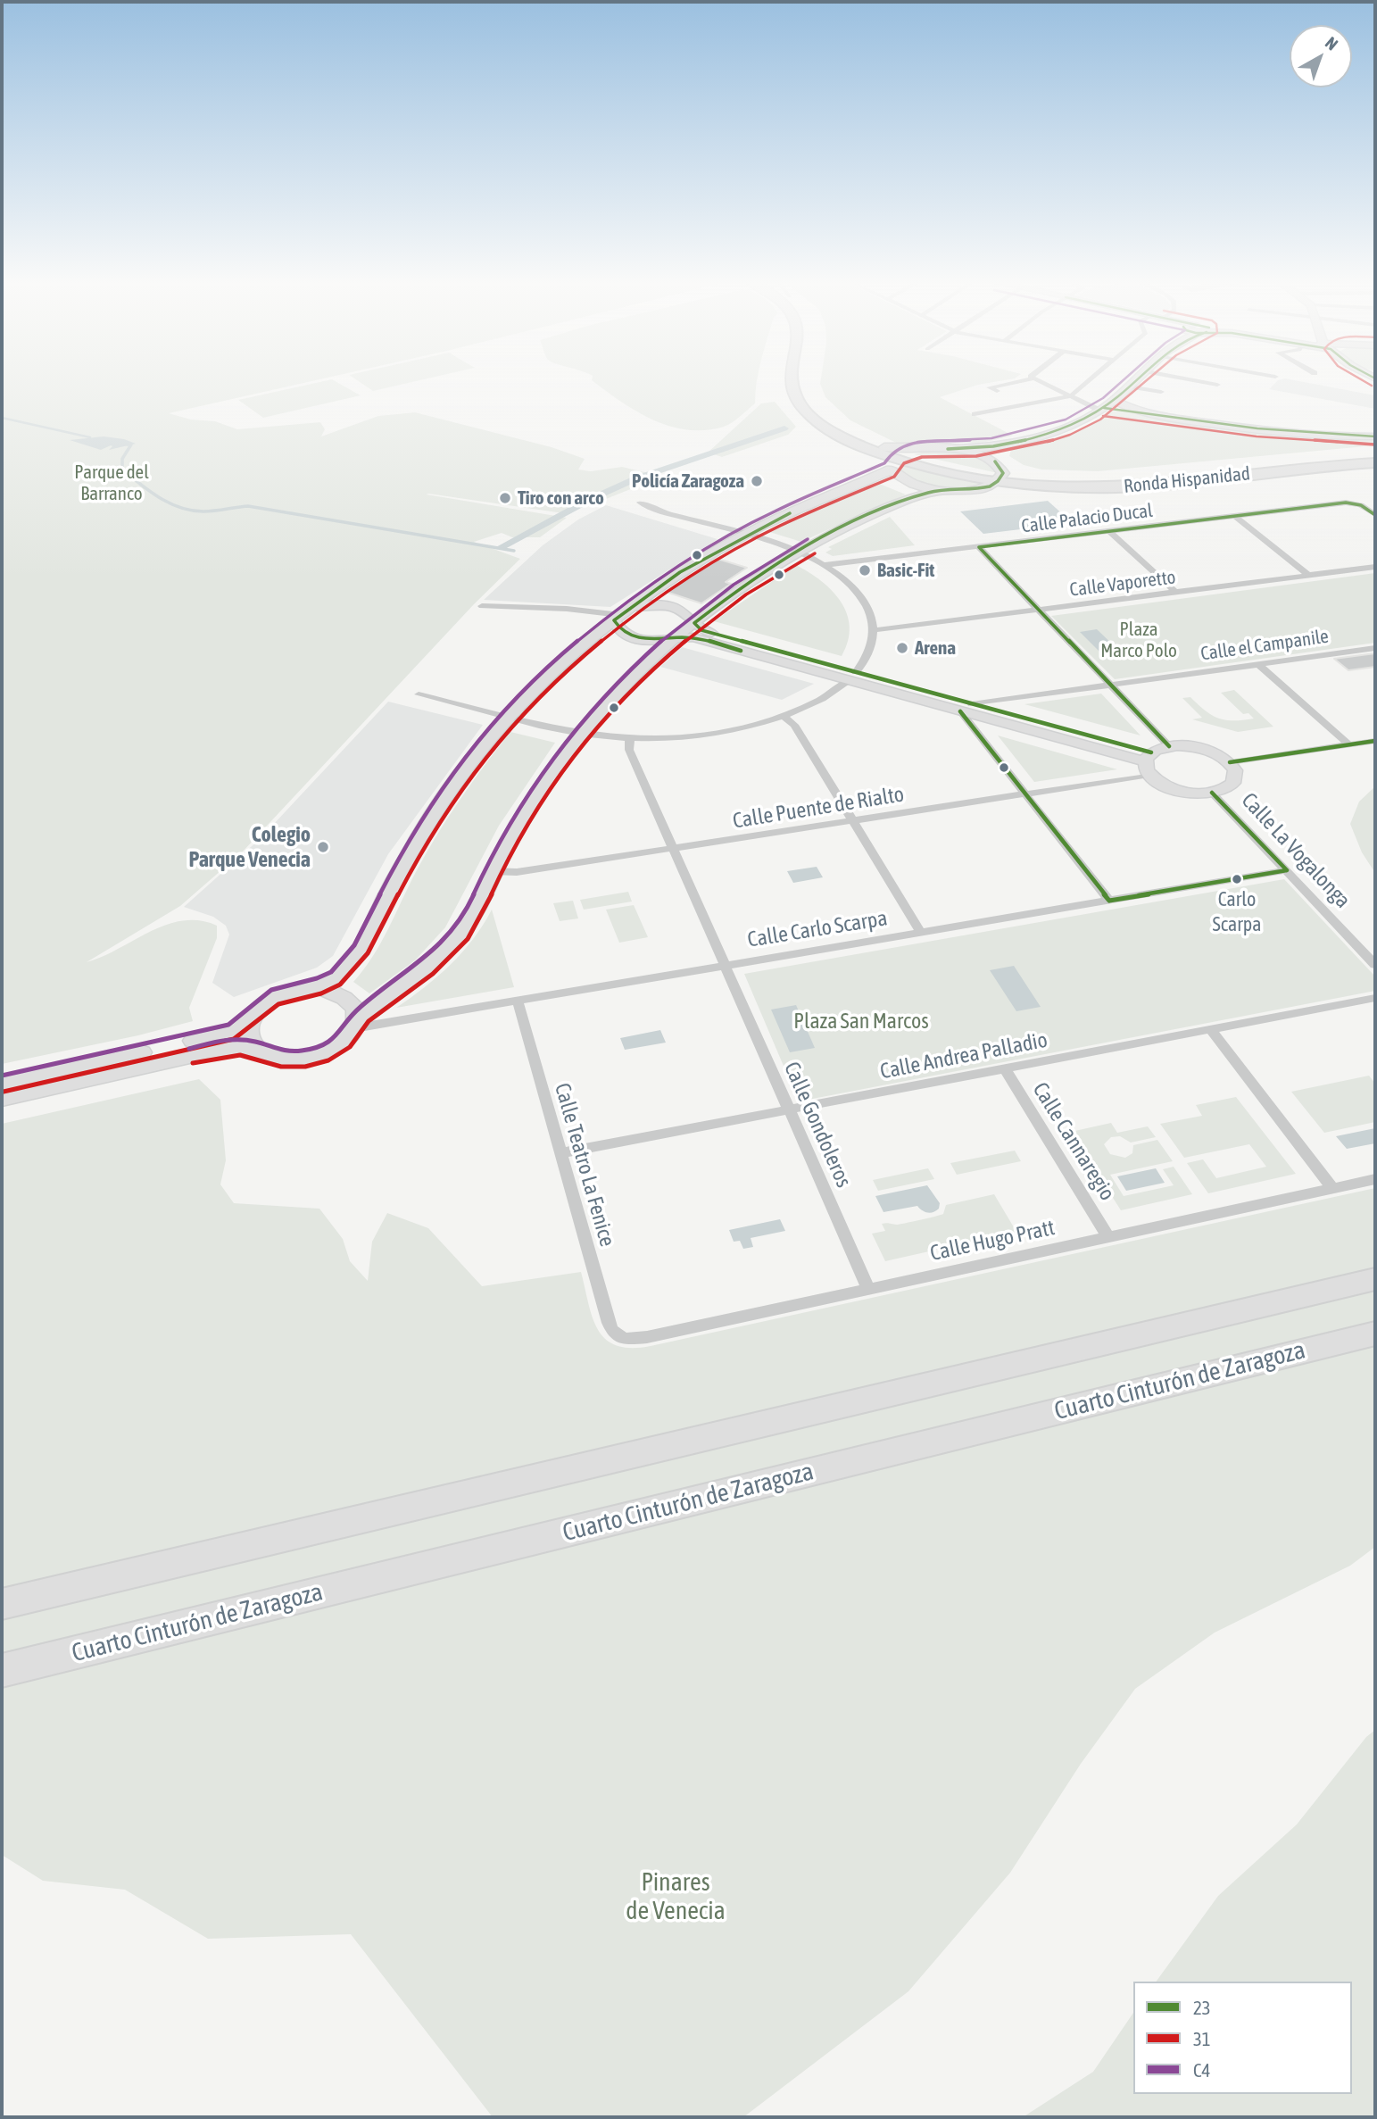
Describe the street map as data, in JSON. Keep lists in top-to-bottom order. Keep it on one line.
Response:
{"streets":{"highway":["Ronda Hispanidad","Cuarto Cinturón de Zaragoza"],"street":["Calle Palacio Ducal","Calle Vaporetto","Calle el Campanile","Calle Puente de Rialto","Calle La Vogalonga","Calle Carlo Scarpa","Calle Andrea Palladio","Calle Gondoleros","Calle Cannaregio","Calle Teatro La Fenice","Calle Hugo Pratt"]},"crossings":[["Calle Puente de Rialto","Calle Gondoleros"],["Calle La Vogalonga","Calle Carlo Scarpa"],["Calle Carlo Scarpa","Calle Gondoleros"],["Calle Carlo Scarpa","Calle Teatro La Fenice"],["Calle Andrea Palladio","Calle Gondoleros"],["Calle Andrea Palladio","Calle Cannaregio"],["Calle Andrea Palladio","Calle Teatro La Fenice"],["Calle Gondoleros","Calle Hugo Pratt"],["Calle Cannaregio","Calle Hugo Pratt"],["Calle Teatro La Fenice","Calle Hugo Pratt"]],"parks":["Parque del Barranco","Plaza Marco Polo","Plaza San Marcos","Pinares de Venecia"],"places":["Policía Zaragoza","Tiro con arco","Basic-Fit","Arena","Colegio Parque Venecia","Carlo Scarpa"],"lines":["transit line 23","transit line 31","transit line C4"],"legend":["23","31","C4"],"north":"top right"}
